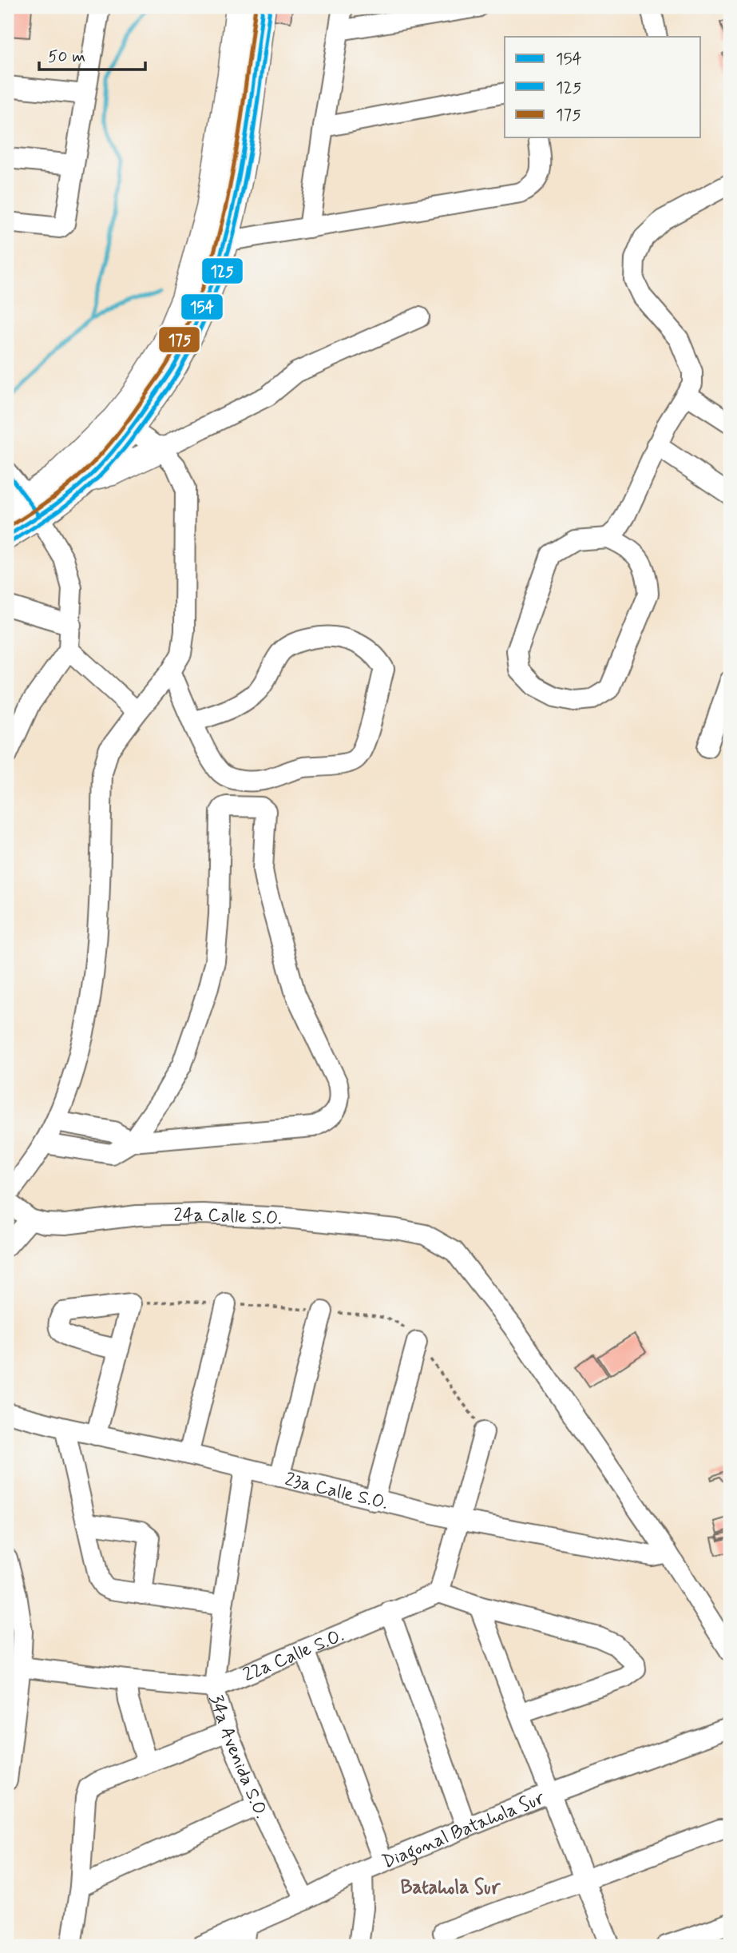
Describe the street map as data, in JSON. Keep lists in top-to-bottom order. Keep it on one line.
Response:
{"streets":{"street":["24a Calle S.O.","23a Calle S.O.","22a Calle S.O.","34a Avenida S.O.","Diagonal Batahola Sur"]},"crossings":[["24a Calle S.O.","23a Calle S.O."],["23a Calle S.O.","34a Avenida S.O."],["22a Calle S.O.","34a Avenida S.O."],["34a Avenida S.O.","Diagonal Batahola Sur"]],"districts":["Batahola Sur"],"lines":["transit line 154","transit line 175","transit line 125"],"legend":["154","125","175"],"scale_bar":"50 m"}
